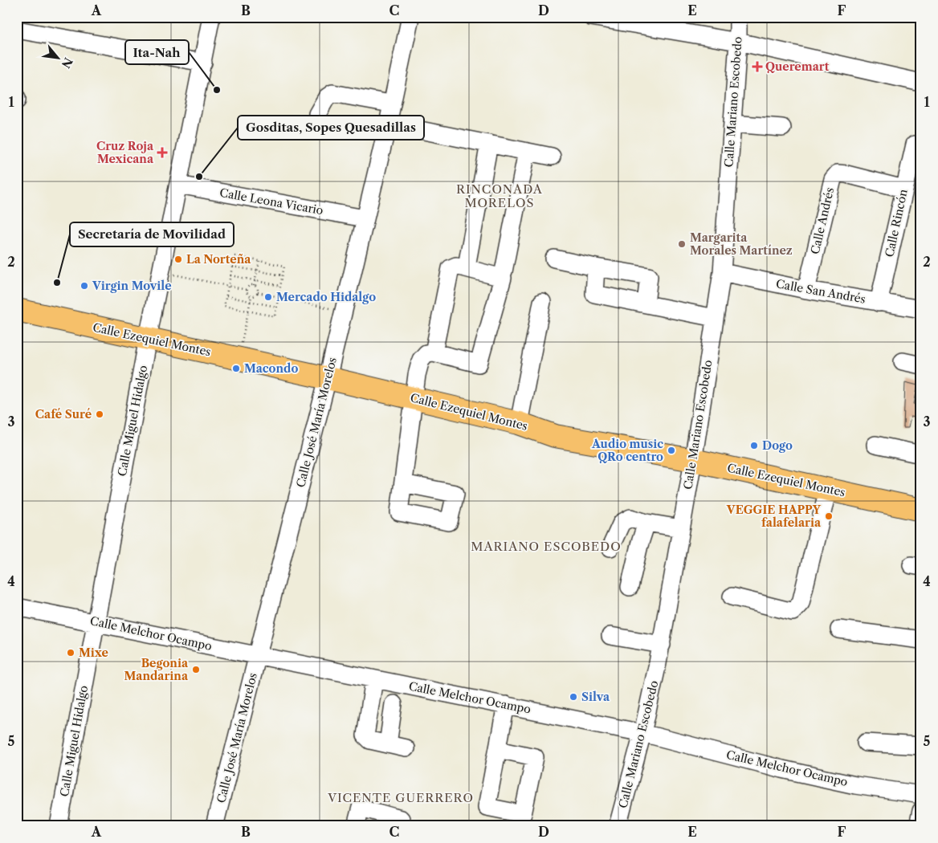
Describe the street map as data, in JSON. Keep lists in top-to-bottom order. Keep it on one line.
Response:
{"streets":{"main road":["Calle Ezequiel Montes"],"street":["Calle Mariano Escobedo","Calle Leona Vicario","Calle Andrés","Calle Rincón","Calle San Andrés","Calle Miguel Hidalgo","Calle José María Morelos","Calle Melchor Ocampo"]},"crossings":[["Calle Mariano Escobedo","Calle San Andrés"],["Calle Mariano Escobedo","Calle Ezequiel Montes"],["Calle Mariano Escobedo","Calle Melchor Ocampo"],["Calle Leona Vicario","Calle Miguel Hidalgo"],["Calle Leona Vicario","Calle José María Morelos"],["Calle Andrés","Calle Rincón"],["Calle Andrés","Calle San Andrés"],["Calle Rincón","Calle San Andrés"],["Calle Ezequiel Montes","Calle Miguel Hidalgo"],["Calle Ezequiel Montes","Calle José María Morelos"],["Calle Miguel Hidalgo","Calle Melchor Ocampo"],["Calle José María Morelos","Calle Melchor Ocampo"]],"districts":["RINCONADA MORELOS","MARIANO ESCOBEDO","VICENTE GUERRERO"],"places":{"health":["Queremart","Cruz Roja Mexicana"],"other":["Ita-Nah","Gosditas, Sopes Quesadillas","Margarita Morales Martínez","La Norteña","Secretaría de Movilidad","Virgin Movile","Mercado Hidalgo","Macondo","Café Suré","Dogo","Audio music QRo centro","VEGGIE HAPPY falafelaria","Mixe","Begonia Mandarina","Silva"]},"north":"bottom right","grid":{"columns":["A","B","C","D","E","F"],"rows":["1","2","3","4","5"]}}
